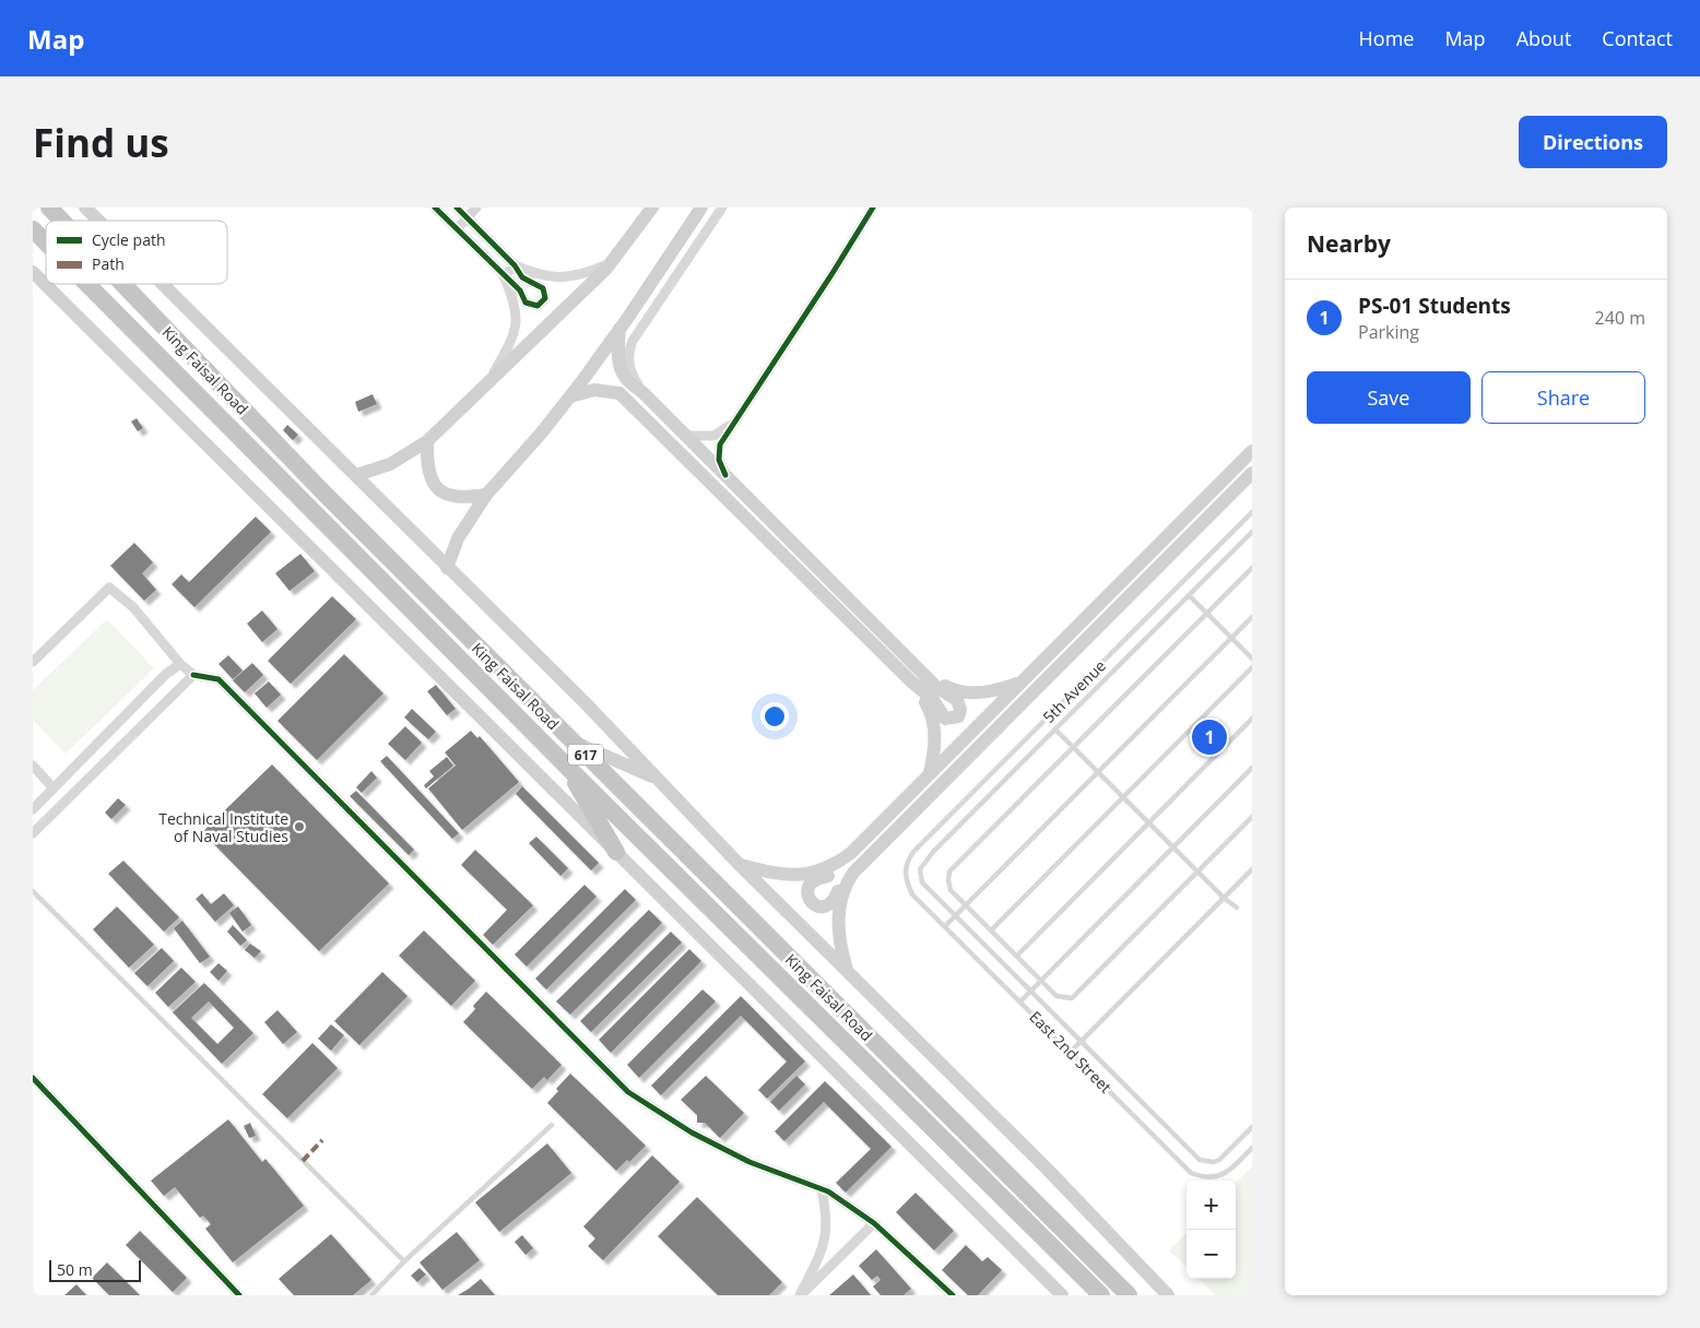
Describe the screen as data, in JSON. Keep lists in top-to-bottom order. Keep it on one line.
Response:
{"streets":{"highway":["King Faisal Road","617"],"lane":["5th Avenue","East 2nd Street"]},"crossings":[["5th Avenue","East 2nd Street"]],"places":["Technical Institute of Naval Studies"],"legend":["Cycle path","Path"],"scale_bar":"50 m","page":{"header":"Map","nav":["Home","Map","About","Contact"],"buttons":["Directions",["Save","Share"]],"title":"Find us","heading":"Nearby","list":[{"mark":"1","name":"PS-01 Students","note":"Parking","value":"240 m"}],"pins":"1","map_buttons":["+","−"],"scale":"50 m"}}
